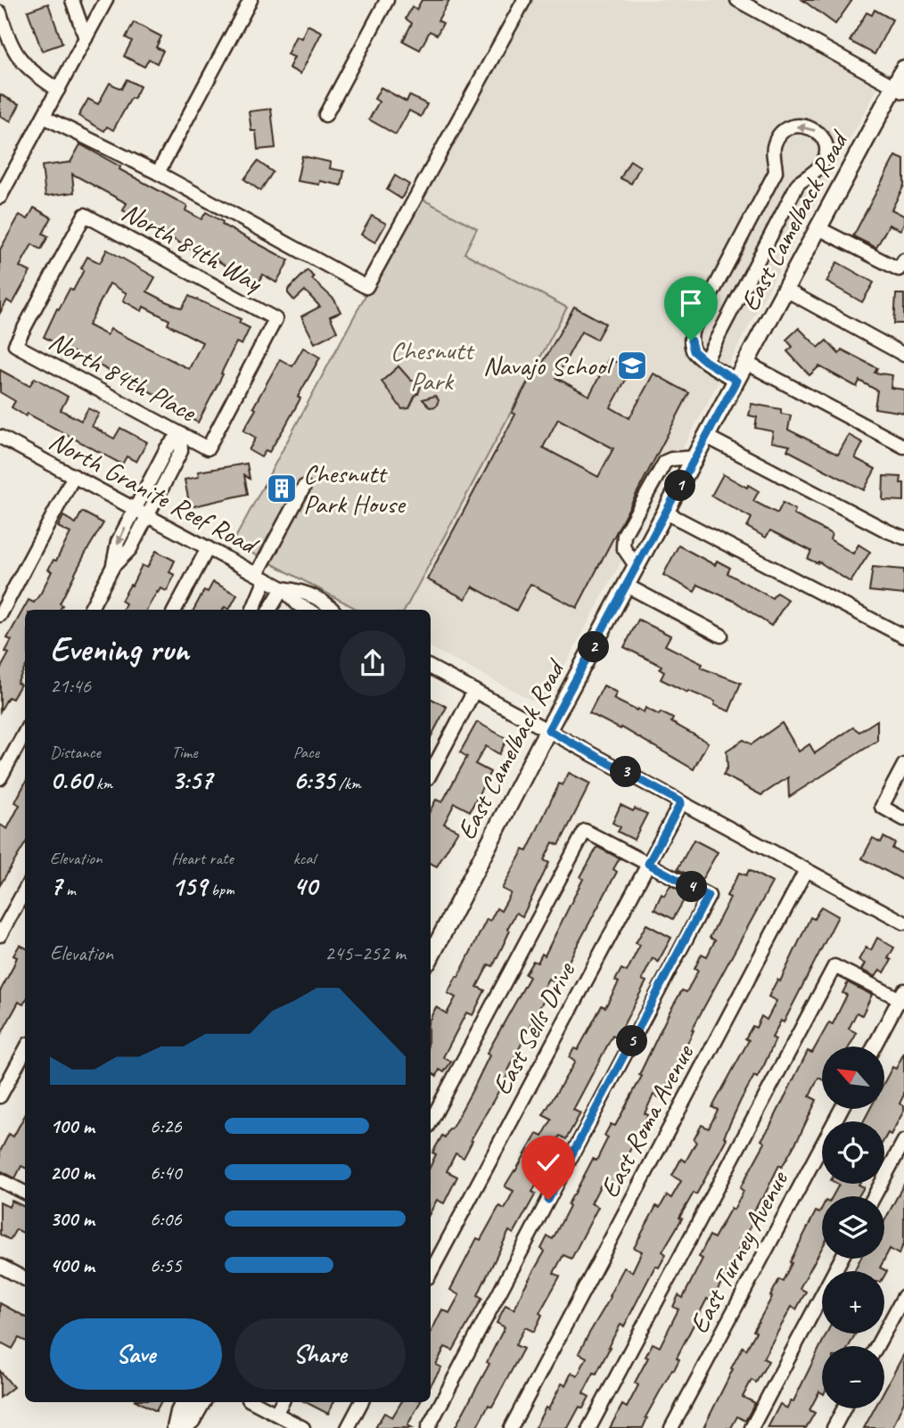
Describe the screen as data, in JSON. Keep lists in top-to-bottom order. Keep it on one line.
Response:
{"streets":{"main road":["East Camelback Road"],"street":["North 84th Way","North 84th Place","North Granite Reef Road","East Sells Drive","East Roma Avenue","East Turney Avenue"]},"crossings":[["North 84th Way","North 84th Place"]],"parks":["Chesnutt Park"],"places":{"school or university":["Navajo School"],"building":["Chesnutt Park House"]},"north":"top left","page":{"pins":["1","2","3","4","5"],"heading":["Evening run","21:46"],"stats":[["Distance","0.60 km"],["Time","3:57"],["Pace","6:35 /km"],["Elevation","7 m"],["Heart rate","159 bpm"],["kcal","40"]],"chart":["Elevation","245–252 m"],"map_buttons":["+","−"],"list":[{"name":"100 m","note":"6:26"},{"name":"200 m","note":"6:40"},{"name":"300 m","note":"6:06"},{"name":"400 m","note":"6:55"}],"buttons":["Save","Share"]}}
